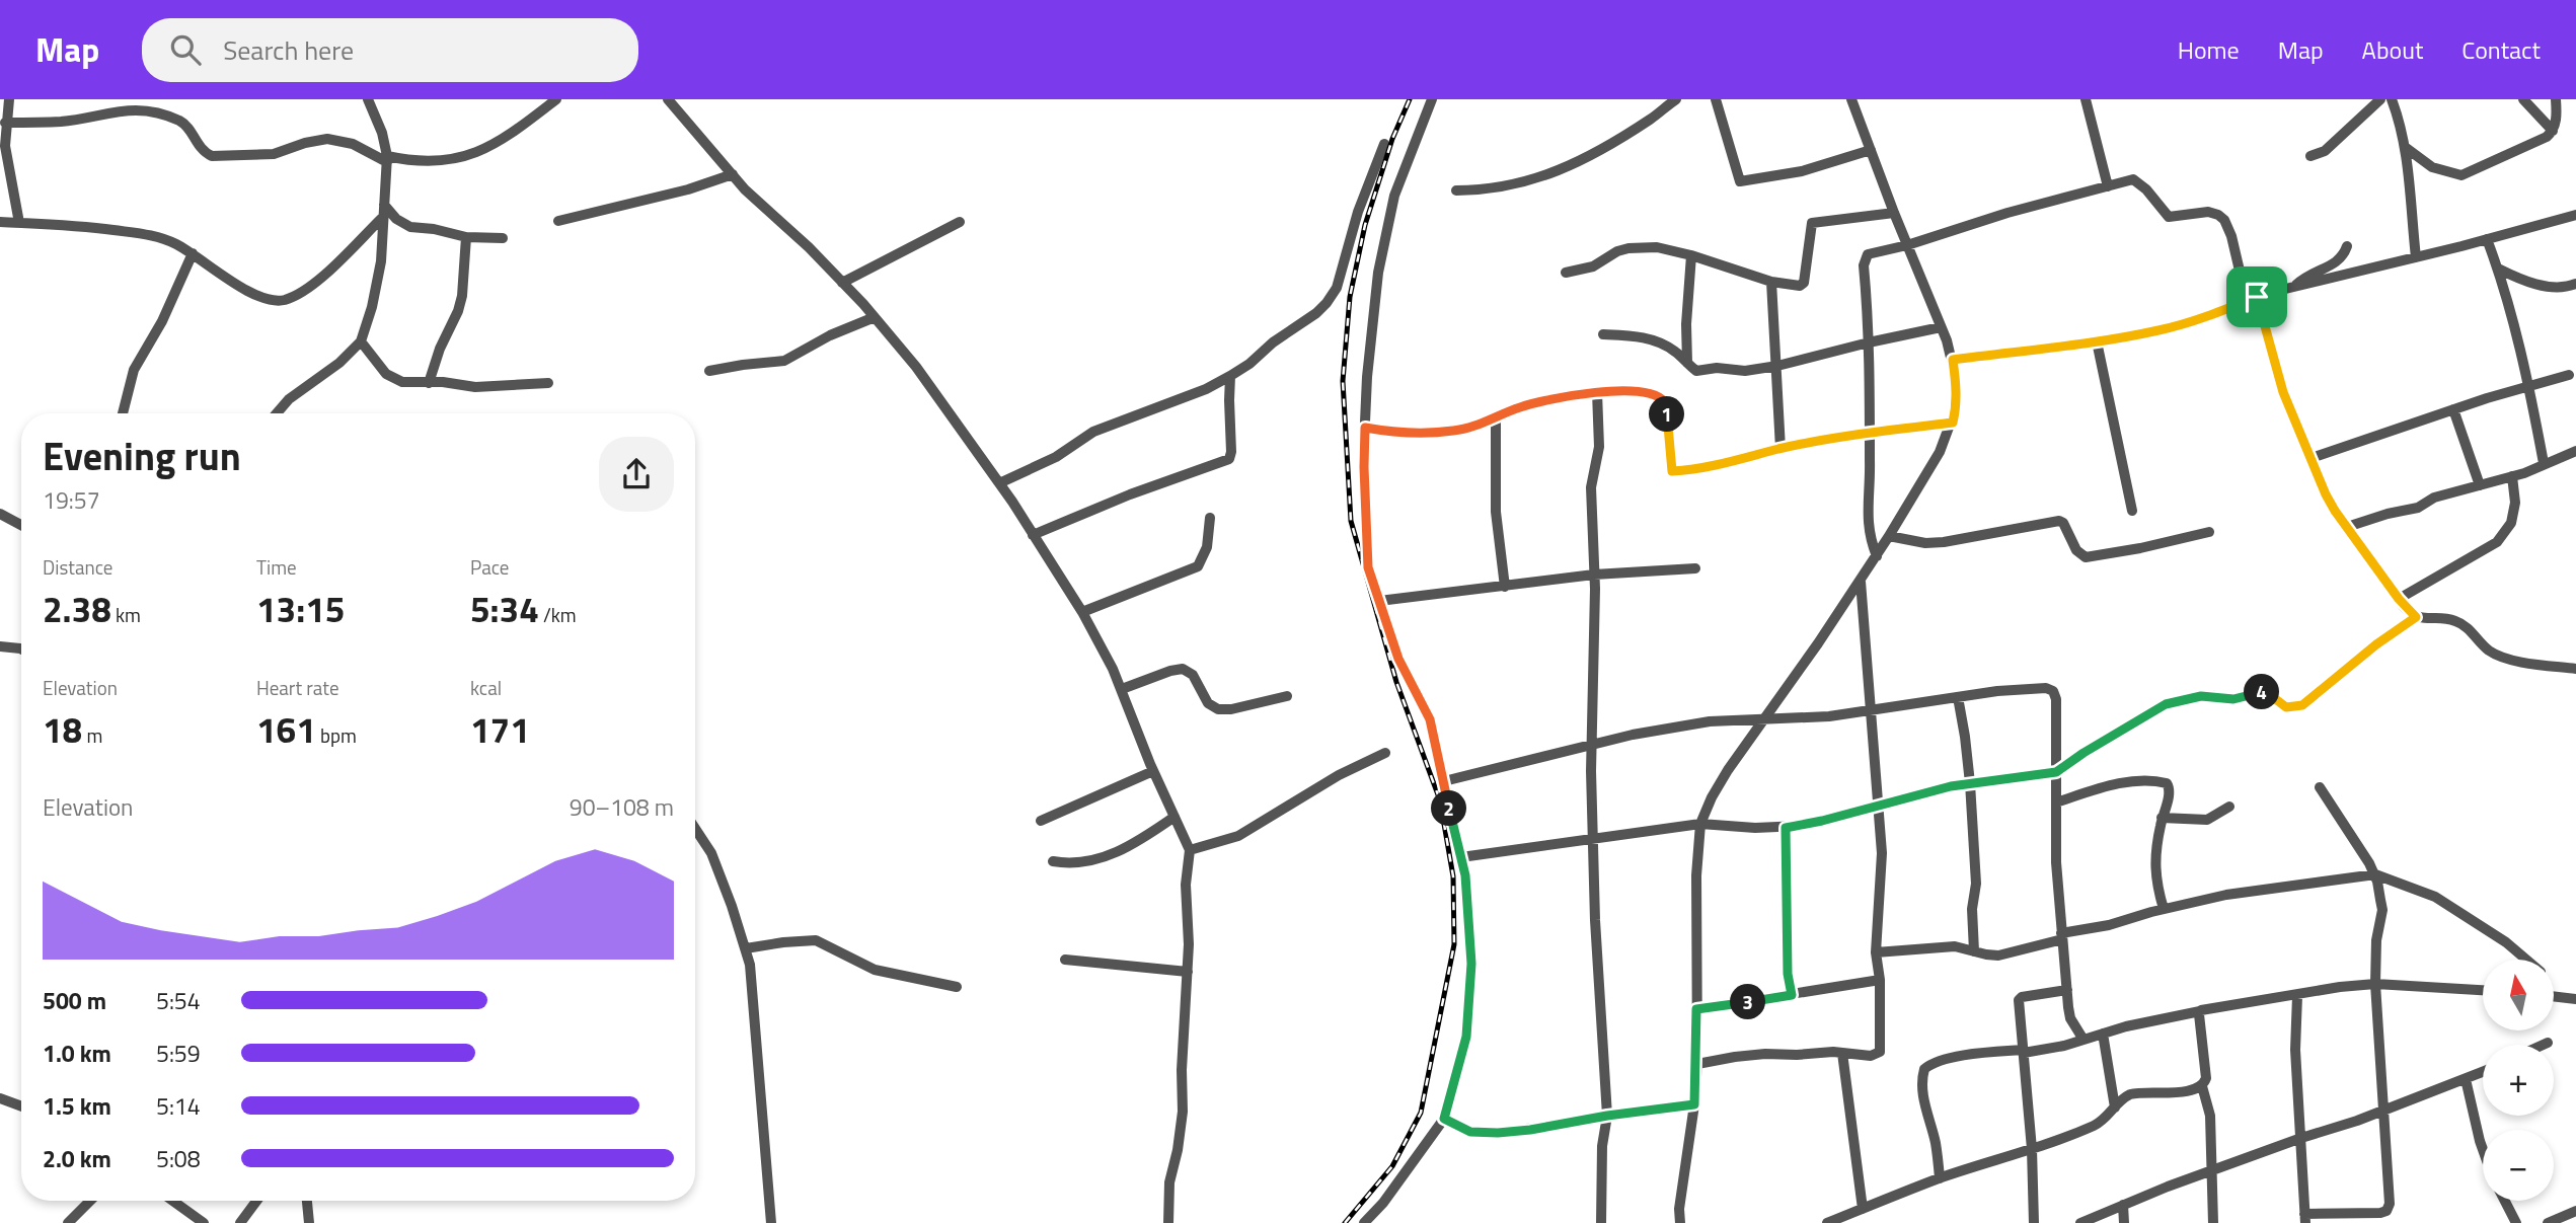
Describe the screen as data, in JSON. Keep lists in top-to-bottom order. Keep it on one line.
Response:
{"north":"top","page":{"header":"Map","search":"Search here","nav":["Home","Map","About","Contact"],"pins":["1","4","2","3"],"heading":["Evening run","19:57"],"stats":[["Distance","2.38 km"],["Time","13:15"],["Pace","5:34 /km"],["Elevation","18 m"],["Heart rate","161 bpm"],["kcal","171"]],"chart":["Elevation","90–108 m"],"map_buttons":["+","−"],"list":[{"name":"500 m","note":"5:54"},{"name":"1.0 km","note":"5:59"},{"name":"1.5 km","note":"5:14"},{"name":"2.0 km","note":"5:08"}]}}
